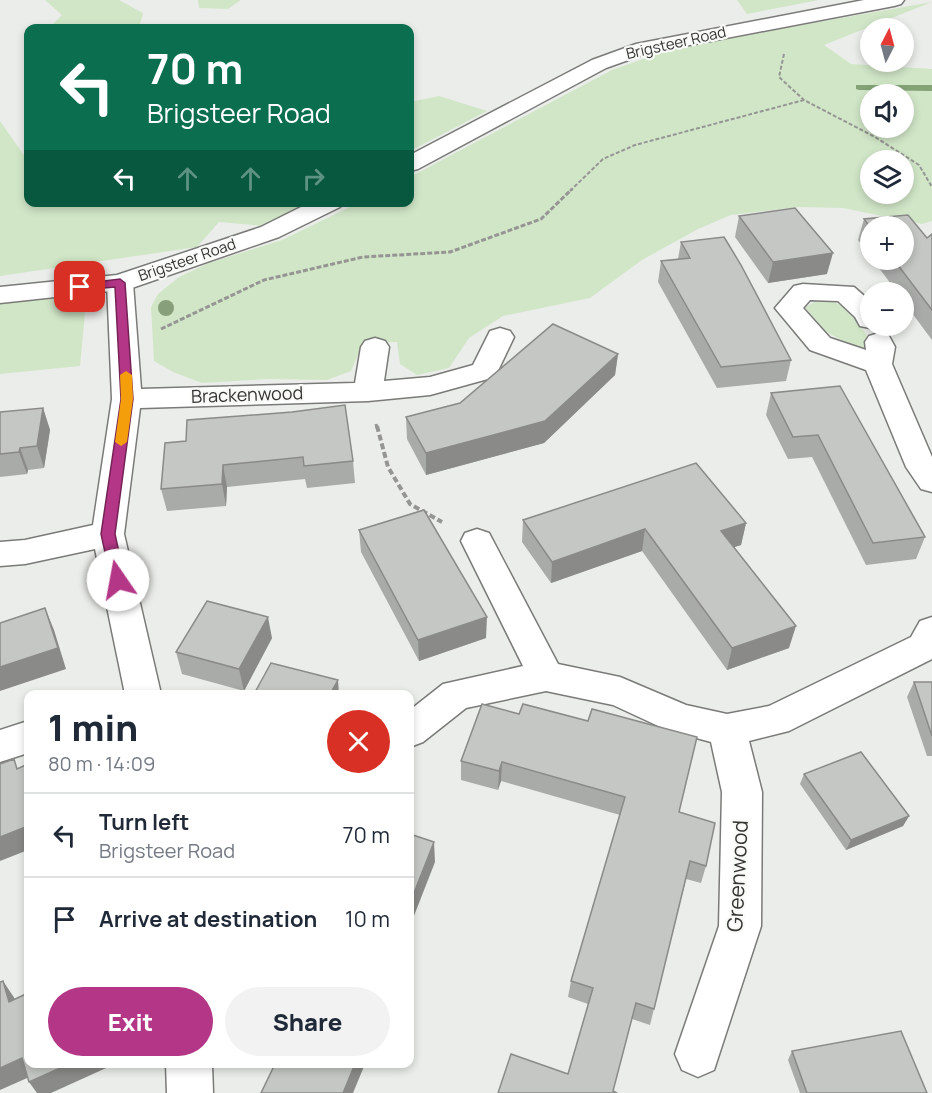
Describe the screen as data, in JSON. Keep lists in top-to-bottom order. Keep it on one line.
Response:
{"streets":{"street":["Brigsteer Road","Brackenwood","Greenwood"]},"north":"top","page":{"map_buttons":["+","−"],"turn":["70 m","Brigsteer Road"],"heading":["1 min","80 m · 14:09"],"list":[{"name":"Turn left","note":"Brigsteer Road","value":"70 m"},{"name":"Arrive at destination","value":"10 m"}],"buttons":["Exit","Share"]}}
